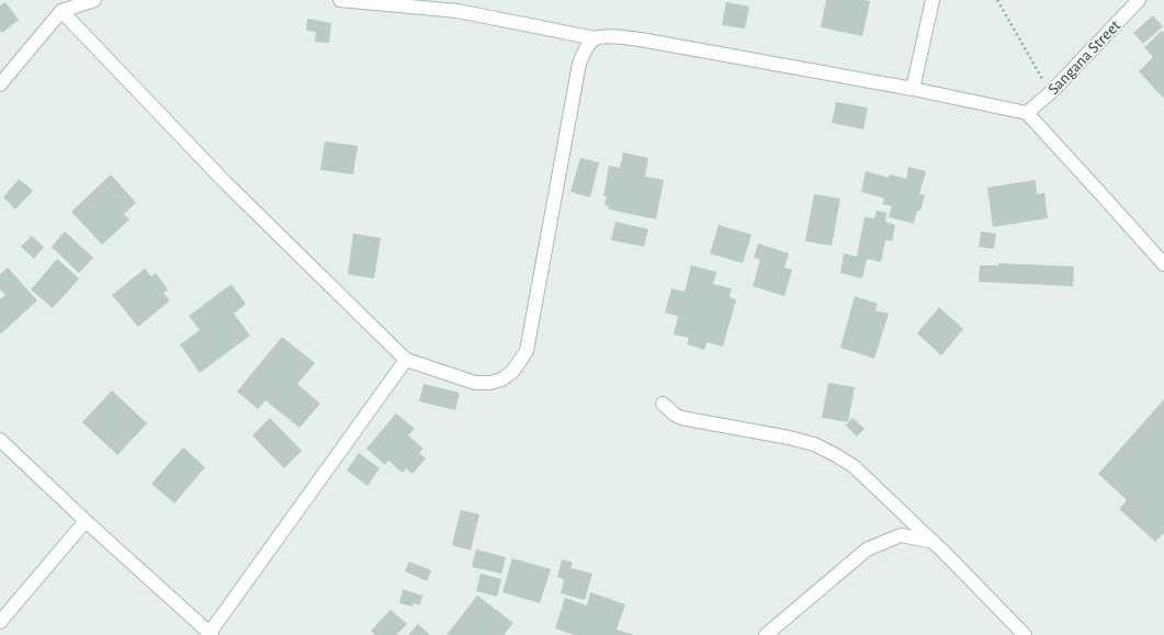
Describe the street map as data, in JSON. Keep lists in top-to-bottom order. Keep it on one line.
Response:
{"streets":{"street":["Sangana Street"]}}
